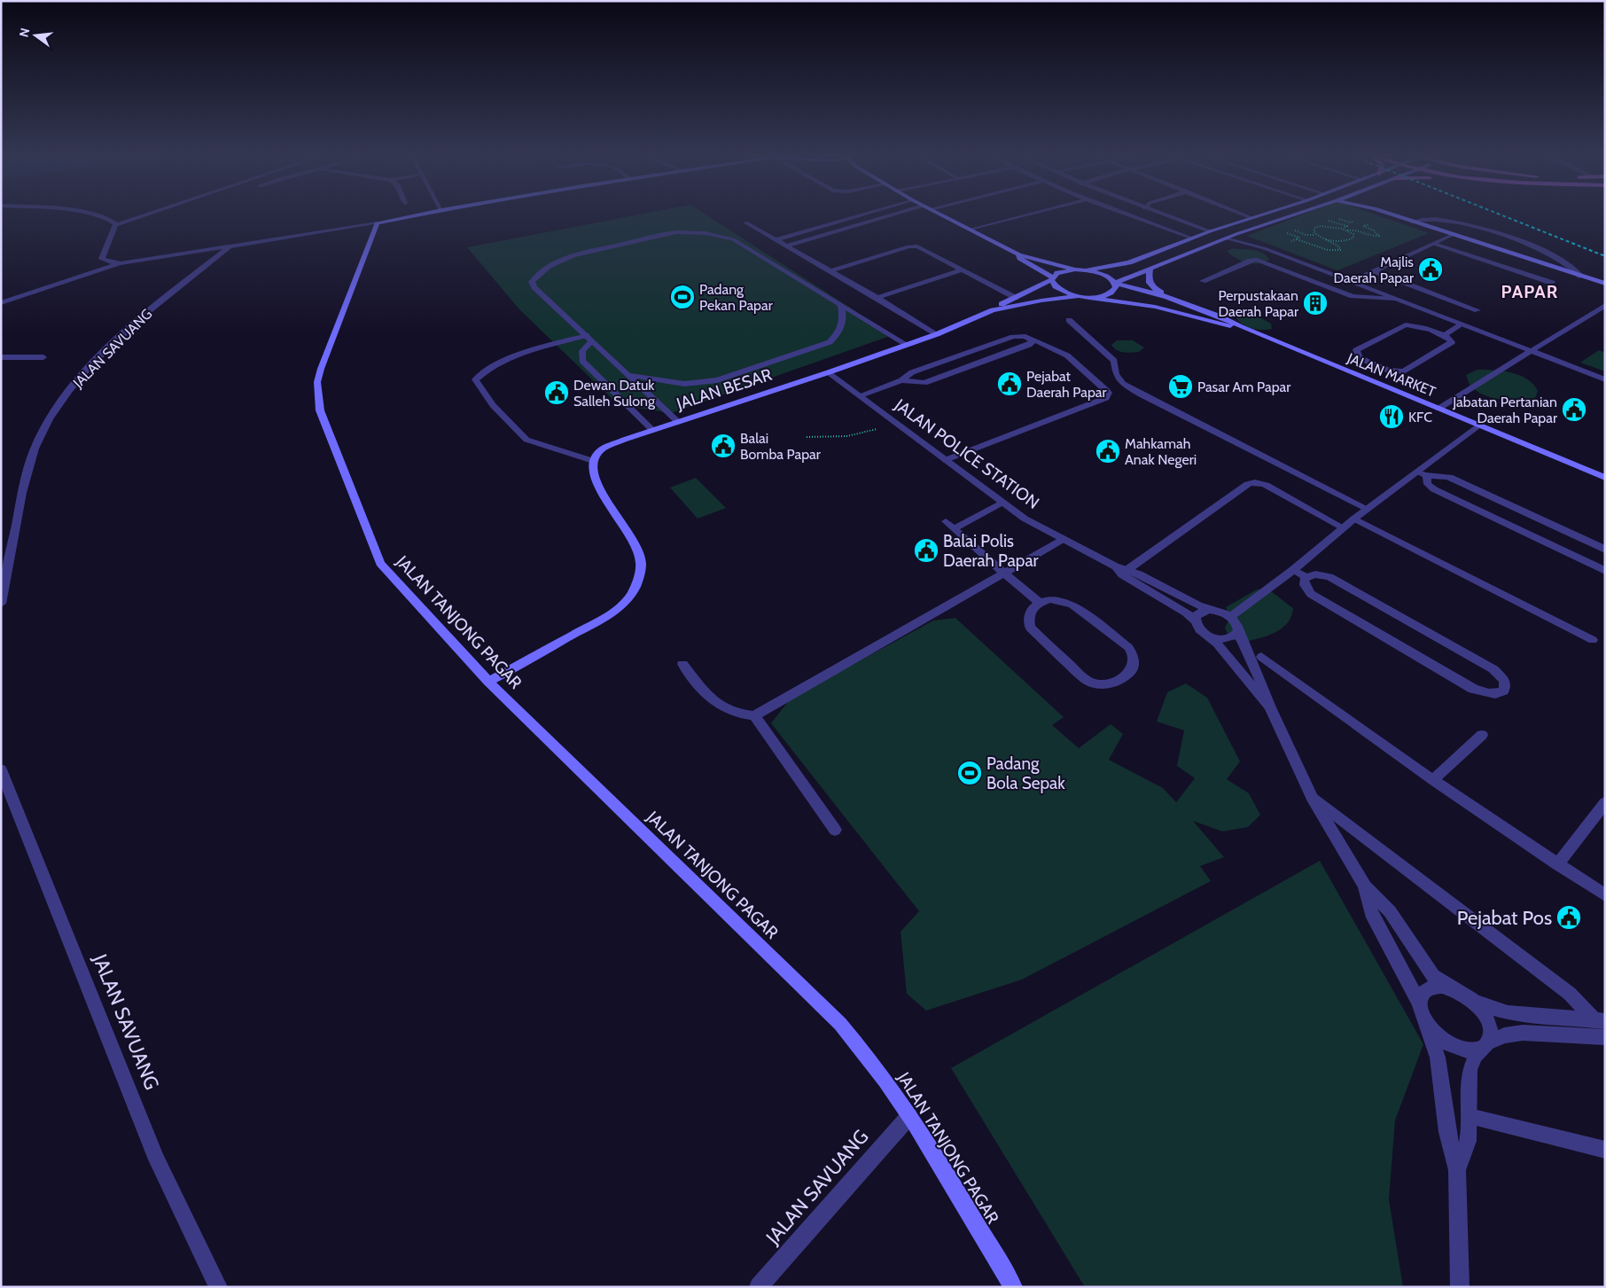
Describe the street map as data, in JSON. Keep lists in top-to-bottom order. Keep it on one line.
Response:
{"streets":{"main road":["JALAN MARKET","JALAN BESAR","JALAN TANJONG PAGAR"],"street":["JALAN SAVUANG","JALAN POLICE STATION"]},"crossings":[["JALAN SAVUANG","JALAN TANJONG PAGAR"],["JALAN BESAR","JALAN POLICE STATION"]],"districts":["PAPAR"],"places":{"public building":["Majlis Daerah Papar","Pejabat Daerah Papar","Dewan Datuk Salleh Sulong","Jabatan Pertanian Daerah Papar","Balai Bomba Papar","Mahkamah Anak Negeri","Balai Polis Daerah Papar","Pejabat Pos"],"sports":["Padang Pekan Papar","Padang Bola Sepak"],"building":["Perpustakaan Daerah Papar"],"supermarket":["Pasar Am Papar"],"restaurant":["KFC"]},"north":"left"}
